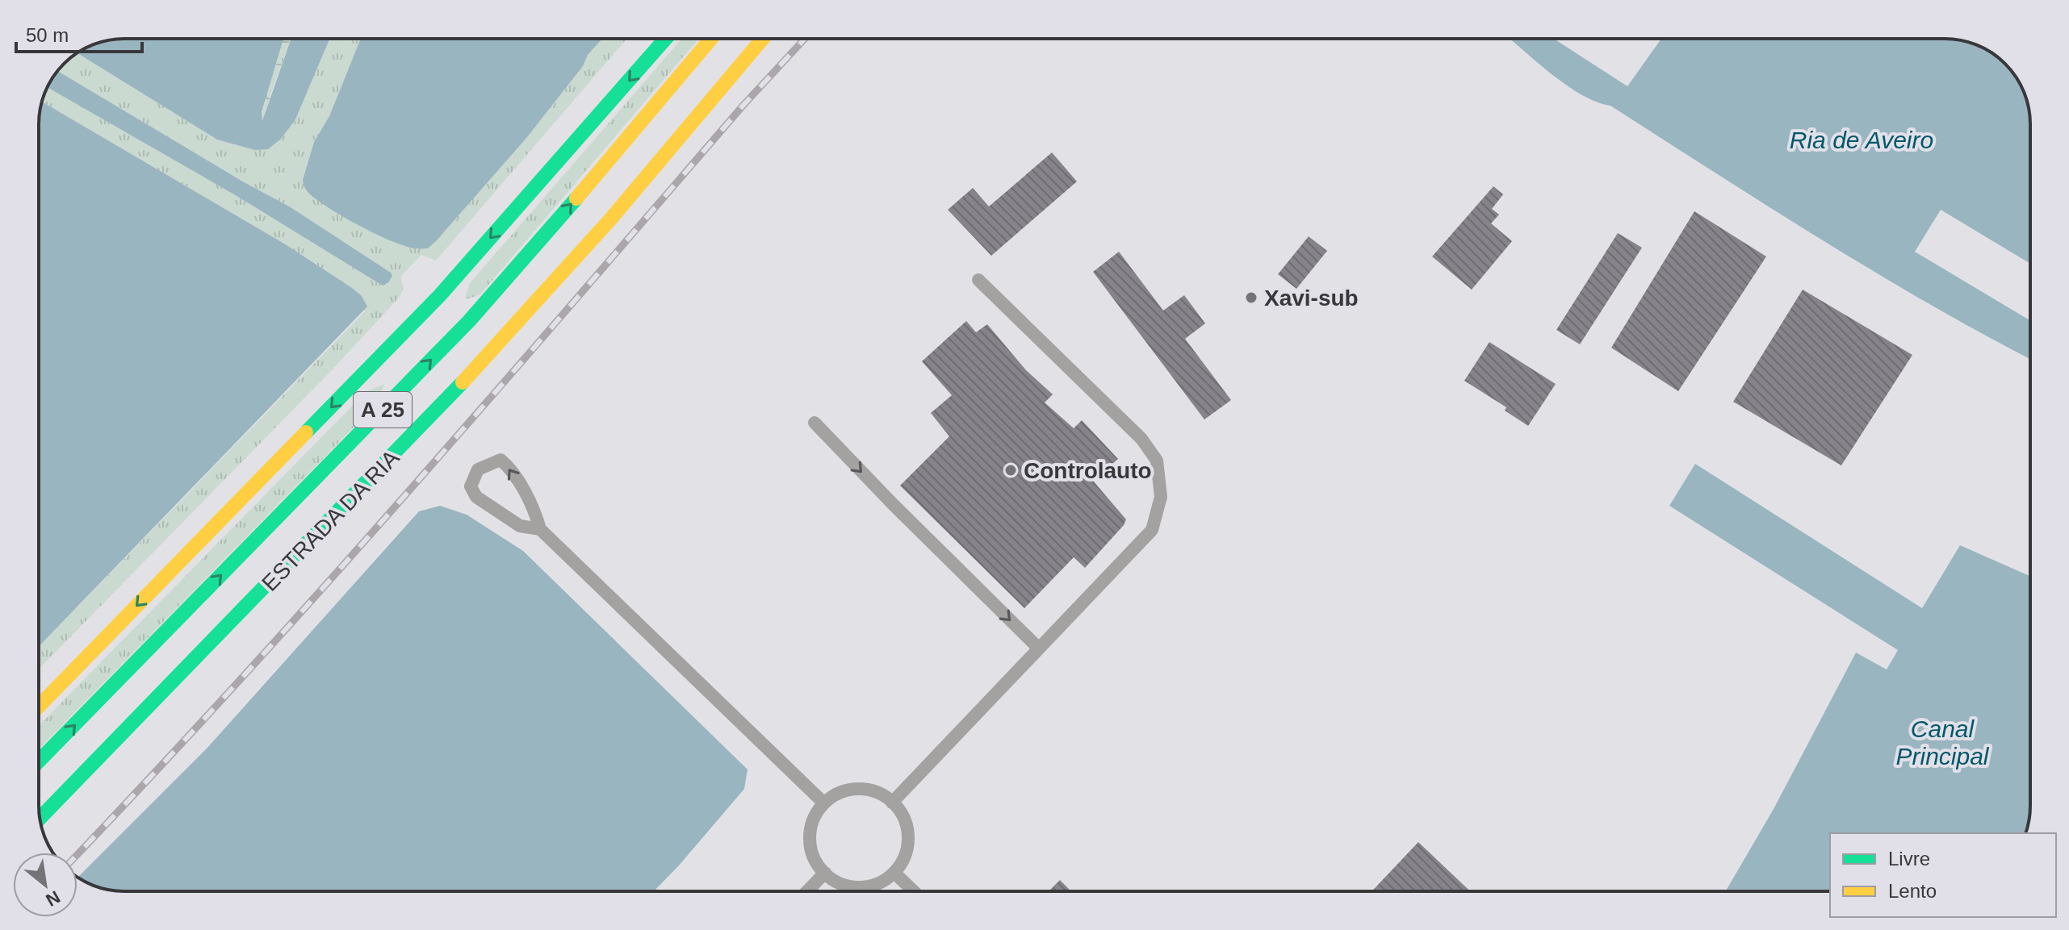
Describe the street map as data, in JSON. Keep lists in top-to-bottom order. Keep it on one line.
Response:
{"streets":{"main road":["A 25","ESTRADA DA RIA"]},"water":["Ria de Aveiro","Canal Principal"],"places":["Xavi-sub","Controlauto"],"legend":["Livre","Lento"],"scale_bar":"50 m","north":"bottom right"}
